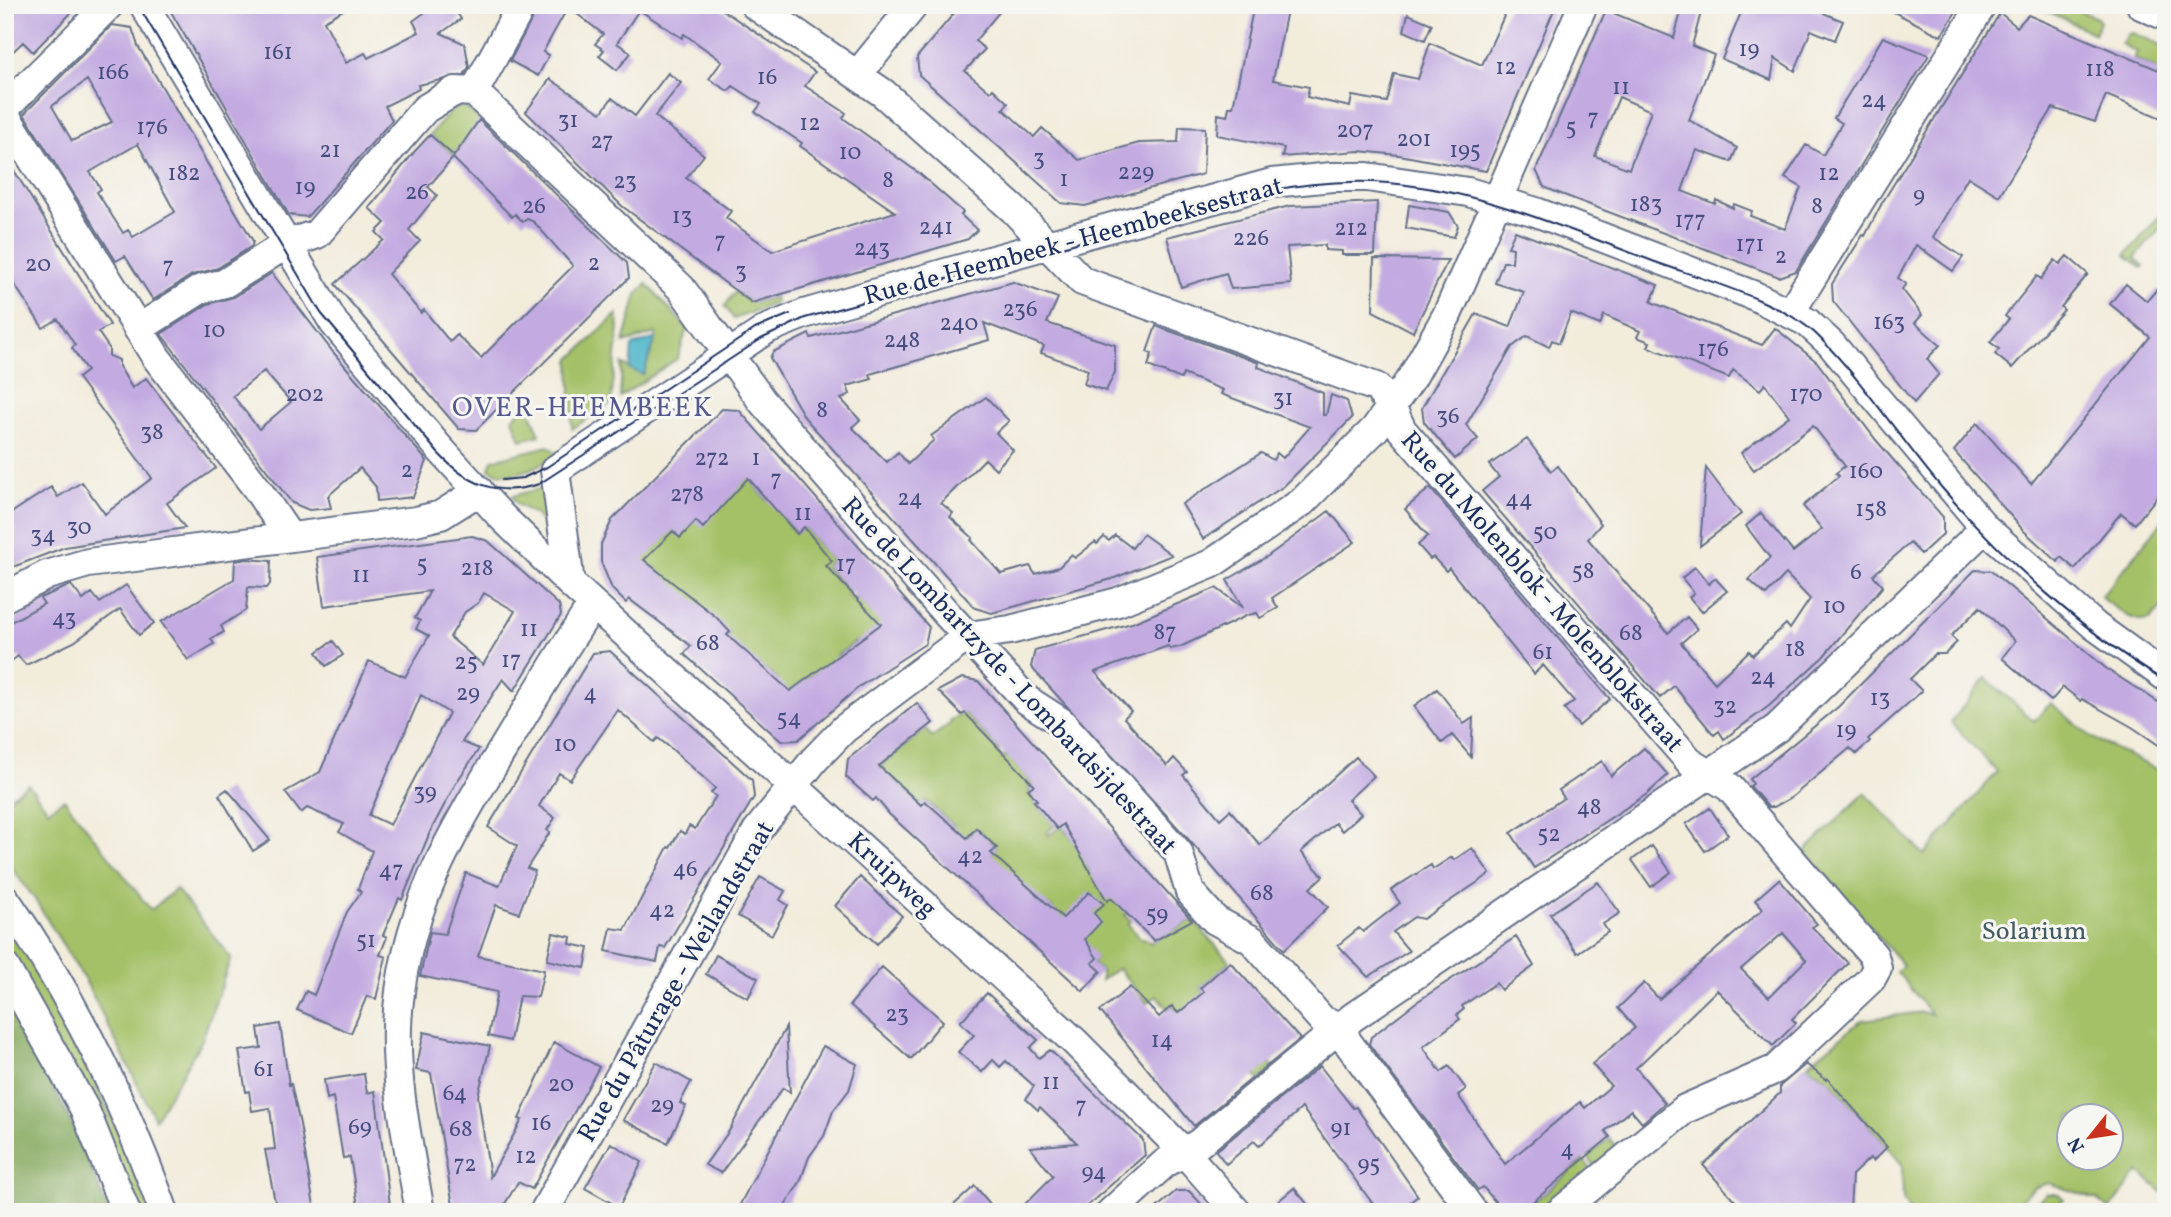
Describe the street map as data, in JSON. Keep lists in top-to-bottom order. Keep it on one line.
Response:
{"streets":{"street":["Rue de Heembeek - Heembeeksestraat","Rue du Molenblok - Molenblokstraat","Rue de Lombartzyde - Lombardsijdestraat","Kruipweg","Rue du Pâturage - Weilandstraat"]},"crossings":[["Rue de Heembeek - Heembeeksestraat","Rue du Molenblok - Molenblokstraat"],["Rue de Heembeek - Heembeeksestraat","Rue de Lombartzyde - Lombardsijdestraat"],["Rue de Heembeek - Heembeeksestraat","Kruipweg"],["Rue de Lombartzyde - Lombardsijdestraat","Rue du Pâturage - Weilandstraat"],["Kruipweg","Rue du Pâturage - Weilandstraat"]],"districts":["OVER-HEEMBEEK"],"parks":["Solarium"],"house_numbers":["19","161","12","118","166","16","11","24","7","31","12","176","5","207","201","27","21","195","10","3","229","182","12","1","8","23","19","26","9","183","26","8","13","177","241","212","226","7","171","243","2","2","20","7","3","236","163","240","10","248","176","202","170","31","8","36","38","272","1","2","160","7","278","24","44","158","11","30","50","34","5","17","218","58","6","11","10","43","11","87","68","68","18","61","17","25","24","29","4","13","32","54","19","10","39","48","52","42","46","47","68","42","59","51","23","14","61","11","20","64","29","7","16","69","91","68","4","12","72","95","94"],"north":"bottom left"}
